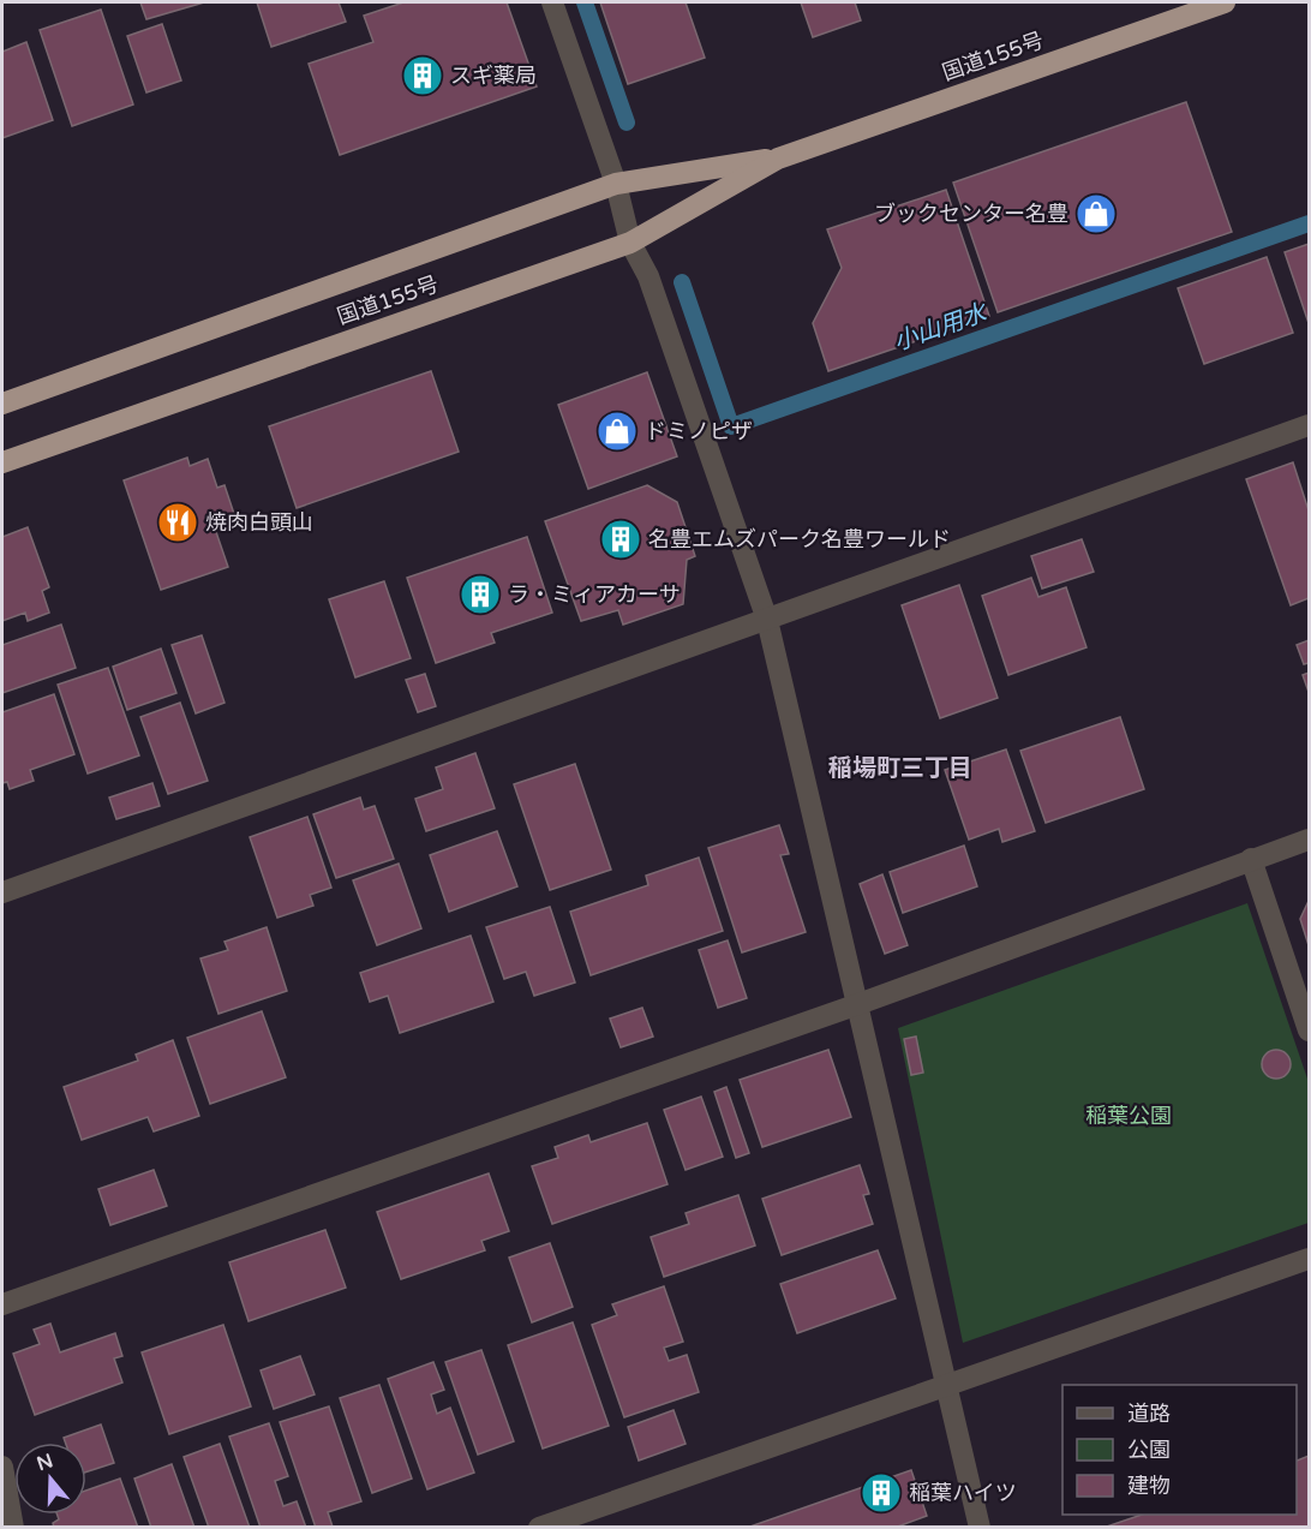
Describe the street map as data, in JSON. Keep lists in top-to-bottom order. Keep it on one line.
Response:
{"streets":{"highway":["国道155号"]},"districts":["稲場町三丁目"],"water":["小山用水"],"parks":["稲葉公園"],"places":{"building":["スギ薬局","名豊エムズパーク名豊ワールド","ラ・ミィアカーサ","稲葉ハイツ"],"shop":["ブックセンター名豊","ドミノピザ"],"restaurant":["焼肉白頭山"]},"legend":["道路","公園","建物"],"north":"top"}
